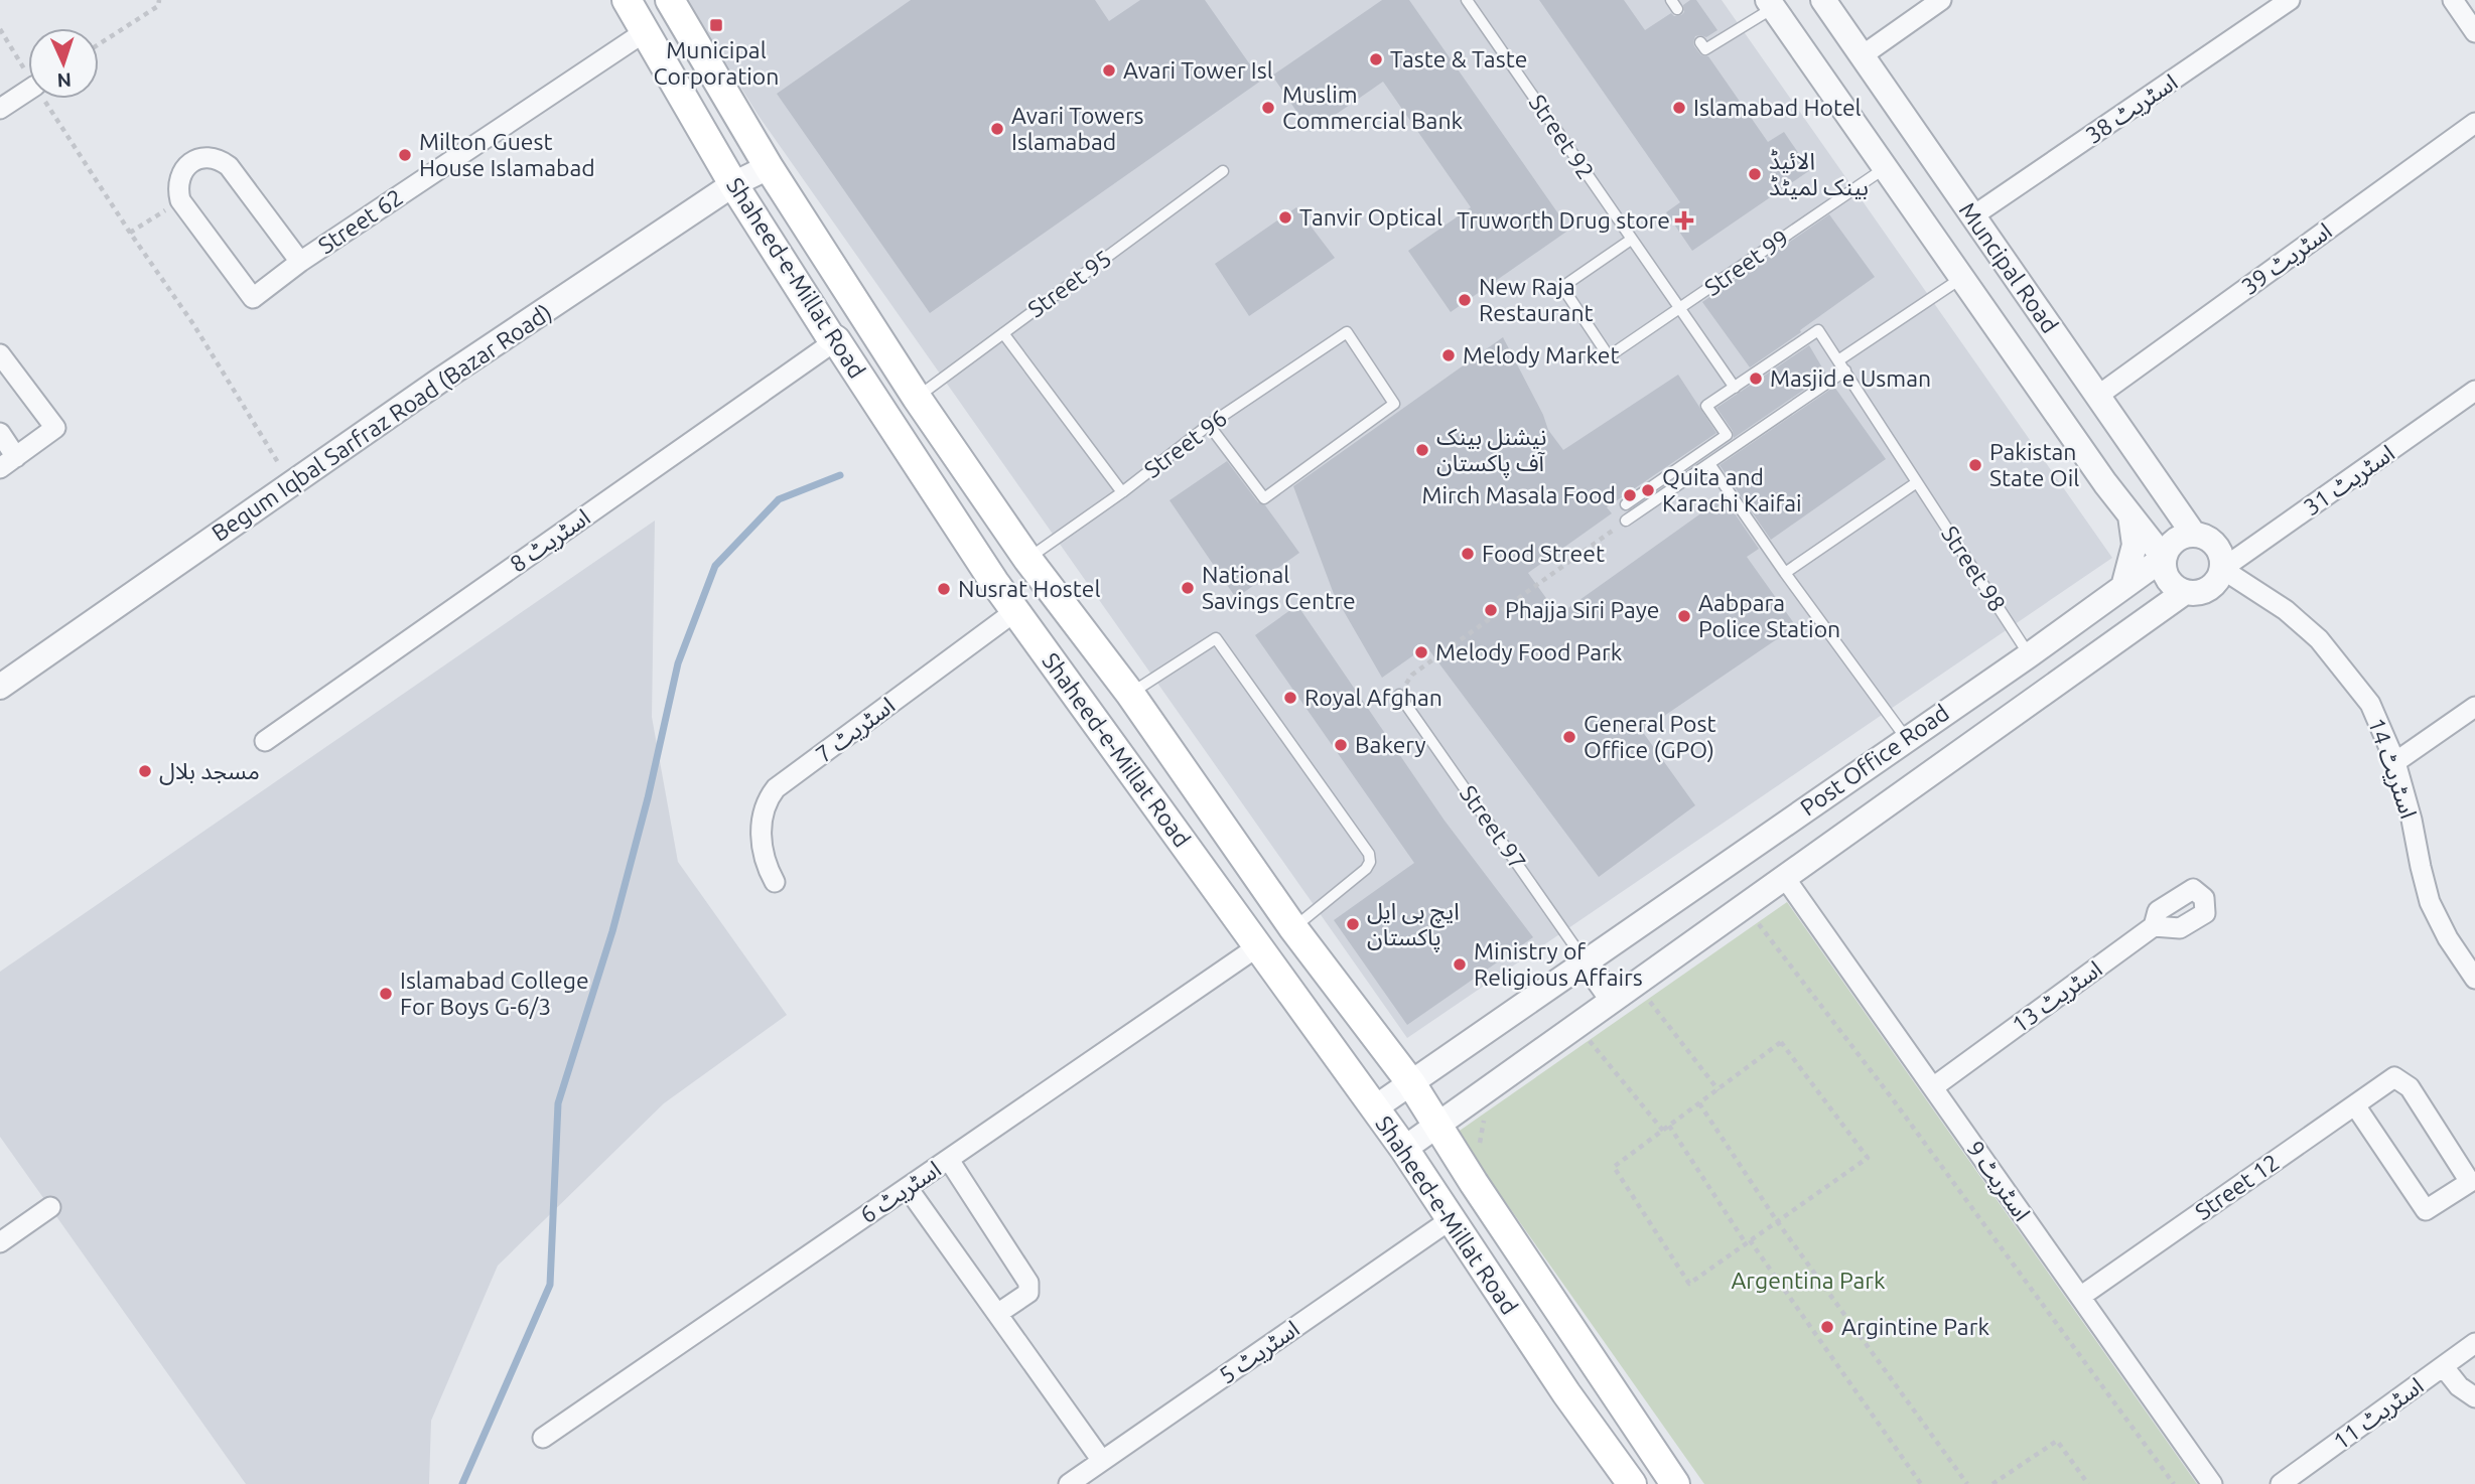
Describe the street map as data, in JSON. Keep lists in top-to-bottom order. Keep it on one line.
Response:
{"streets":{"main road":["Shaheed-e-Millat Road"],"street":["اسٹریٹ 38","Street 62","اسٹریٹ 39","Muncipal Road","Begum Iqbal Sarfraz Road (Bazar Road)","اسٹریٹ 31","اسٹریٹ 8","اسٹریٹ 7","Post Office Road","اسٹریٹ 14","اسٹریٹ 13","اسٹریٹ 9","Street 12","اسٹریٹ 6","اسٹریٹ 5","اسٹریٹ 11"],"lane":["Street 92","Street 99","Street 95","Street 96","Street 98","Street 97"]},"crossings":[["اسٹریٹ 38","Muncipal Road"],["Street 92","Street 99"],["Street 92","Street 98"],["Street 62","Shaheed-e-Millat Road"],["اسٹریٹ 39","Muncipal Road"],["Muncipal Road","اسٹریٹ 31"],["Muncipal Road","Post Office Road"],["Muncipal Road","اسٹریٹ 14"],["Shaheed-e-Millat Road","Street 95"],["Shaheed-e-Millat Road","Begum Iqbal Sarfraz Road (Bazar Road)"],["Shaheed-e-Millat Road","Street 96"],["Shaheed-e-Millat Road","اسٹریٹ 8"],["Shaheed-e-Millat Road","اسٹریٹ 7"],["Shaheed-e-Millat Road","Post Office Road"],["Shaheed-e-Millat Road","اسٹریٹ 6"],["Shaheed-e-Millat Road","اسٹریٹ 5"],["اسٹریٹ 31","Post Office Road"],["اسٹریٹ 31","اسٹریٹ 14"],["Street 98","Post Office Road"],["Post Office Road","اسٹریٹ 14"],["Post Office Road","Street 97"],["Post Office Road","اسٹریٹ 9"],["اسٹریٹ 13","اسٹریٹ 9"],["اسٹریٹ 9","Street 12"]],"parks":["Argentina Park"],"places":{"transit":["Municipal Corporation"],"other":["Taste & Taste","Avari Tower Isl","Muslim Commercial Bank","Islamabad Hotel","Avari Towers Islamabad","Milton Guest House Islamabad","الائیڈ بینک لمیٹڈ","Tanvir Optical","New Raja Restaurant","Melody Market","Masjid e Usman","نیشنل بینک آف پاکستان","Pakistan State Oil","Quita and Karachi Kaifai","Mirch Masala Food","Food Street","National Savings Centre","Nusrat Hostel","Phajja Siri Paye","Aabpara Police Station","Melody Food Park","Royal Afghan","General Post Office (GPO)","Bakery","مسجد بلال","ایچ بی ایل پاکستان","Ministry of Religious Affairs","Islamabad College For Boys G-6/3","Argintine Park"],"health":["Truworth Drug store"]},"north":"bottom"}
